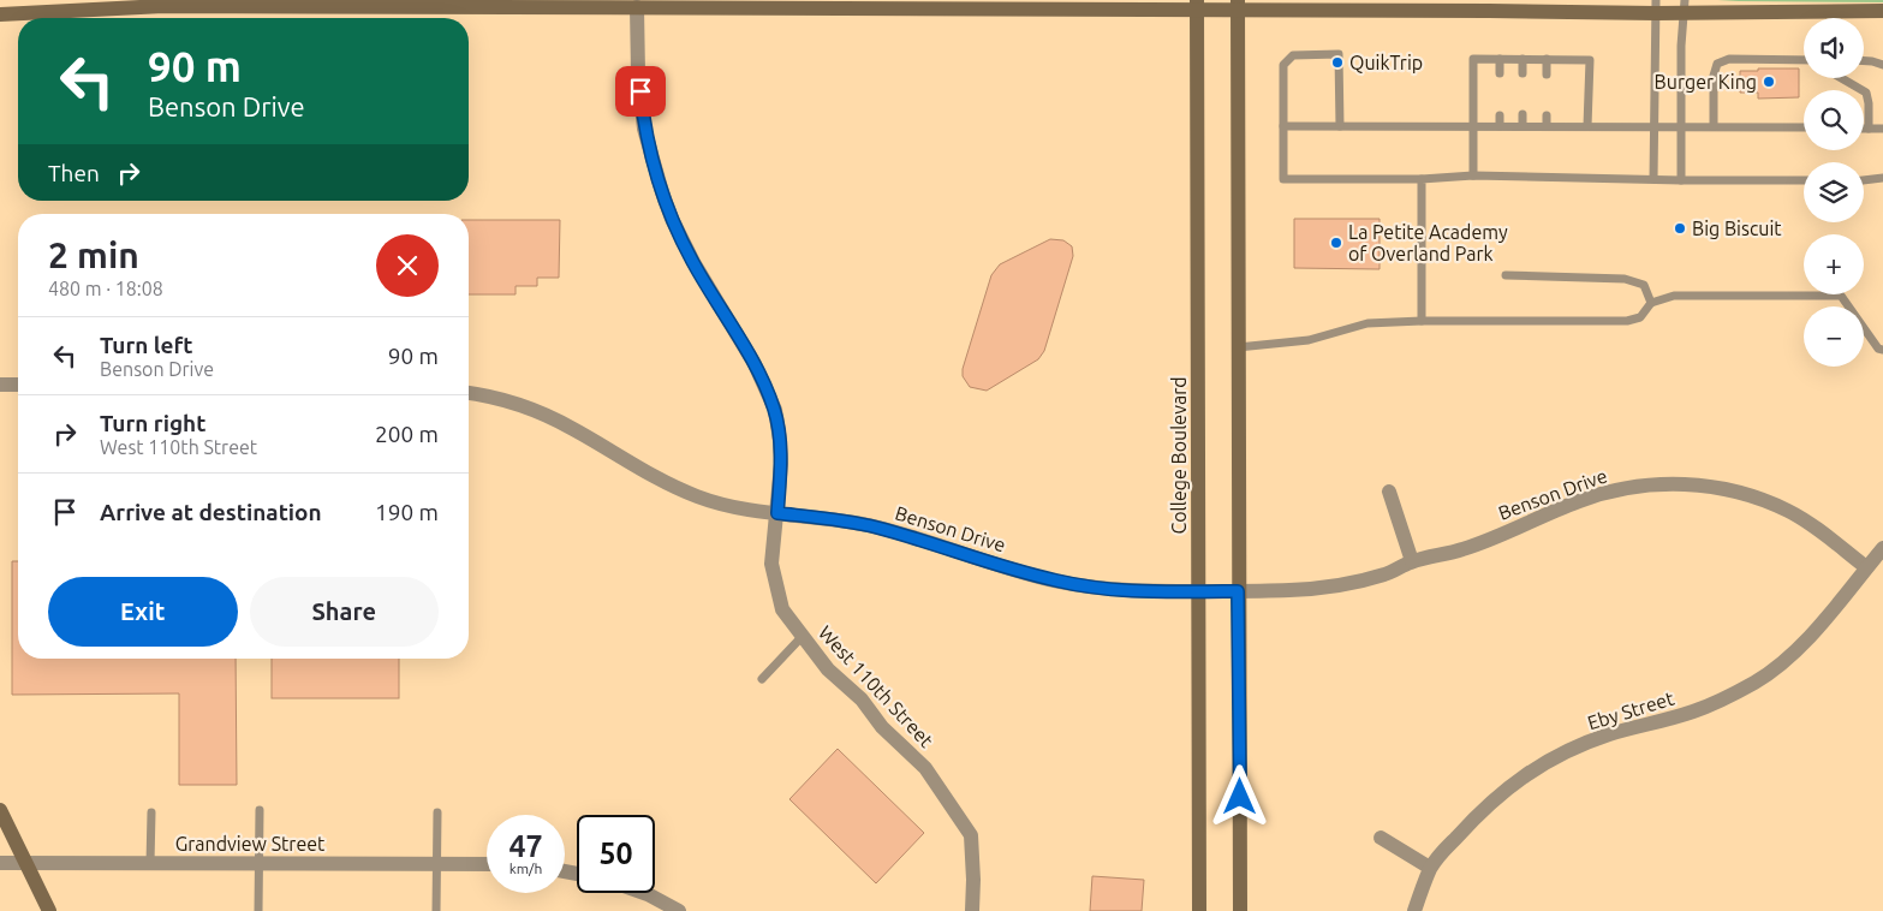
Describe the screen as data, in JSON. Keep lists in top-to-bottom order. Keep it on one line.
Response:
{"streets":{"main road":["College Boulevard"],"street":["Benson Drive","West 110th Street","Eby Street","Grandview Street"]},"crossings":[["College Boulevard","Benson Drive"],["Benson Drive","West 110th Street"],["Benson Drive","Eby Street"]],"places":["QuikTrip","Burger King","Big Biscuit","La Petite Academy of Overland Park"],"page":{"map_buttons":["+","−"],"turn":["90 m","Benson Drive"],"then":"Then","heading":["2 min","480 m · 18:08"],"list":[{"name":"Turn left","note":"Benson Drive","value":"90 m"},{"name":"Turn right","note":"West 110th Street","value":"200 m"},{"name":"Arrive at destination","value":"190 m"}],"buttons":["Exit","Share"],"speed":"47 km/h","limit":"50"}}
